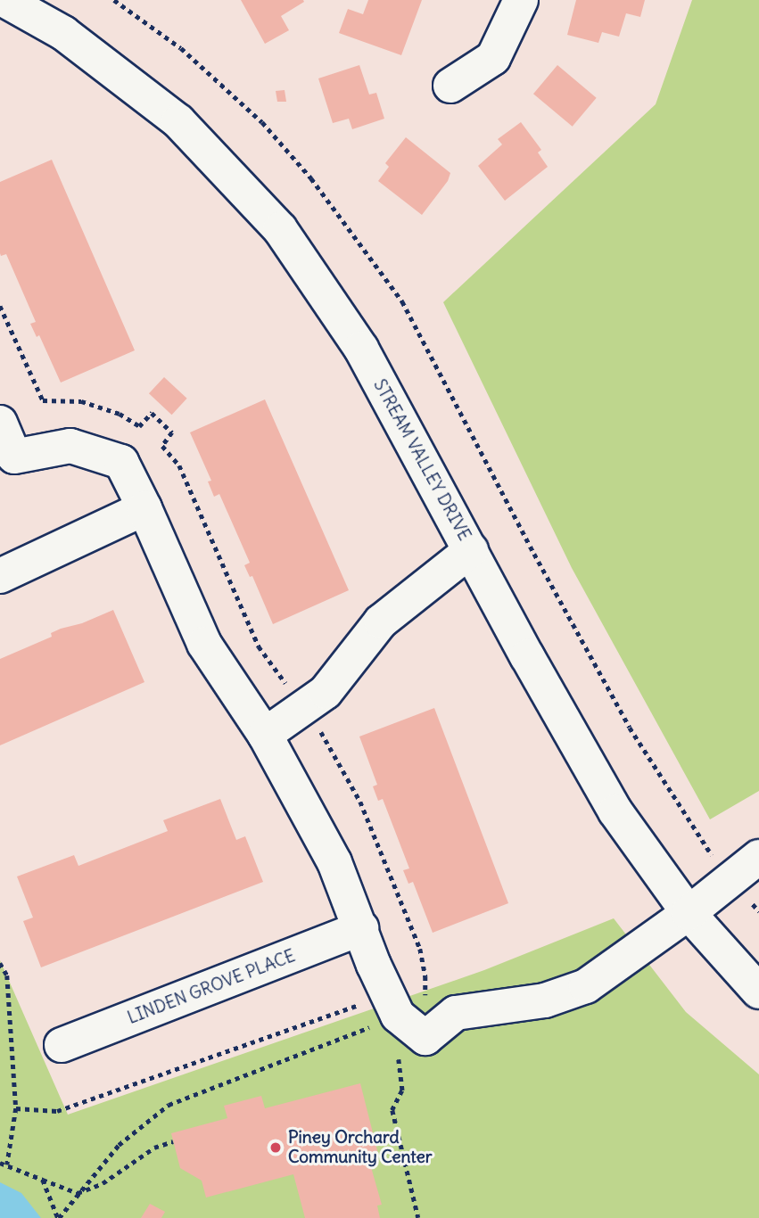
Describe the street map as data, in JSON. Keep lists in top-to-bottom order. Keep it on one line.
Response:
{"streets":{"street":["STREAM VALLEY DRIVE","LINDEN GROVE PLACE"]},"places":["Piney Orchard Community Center"]}
